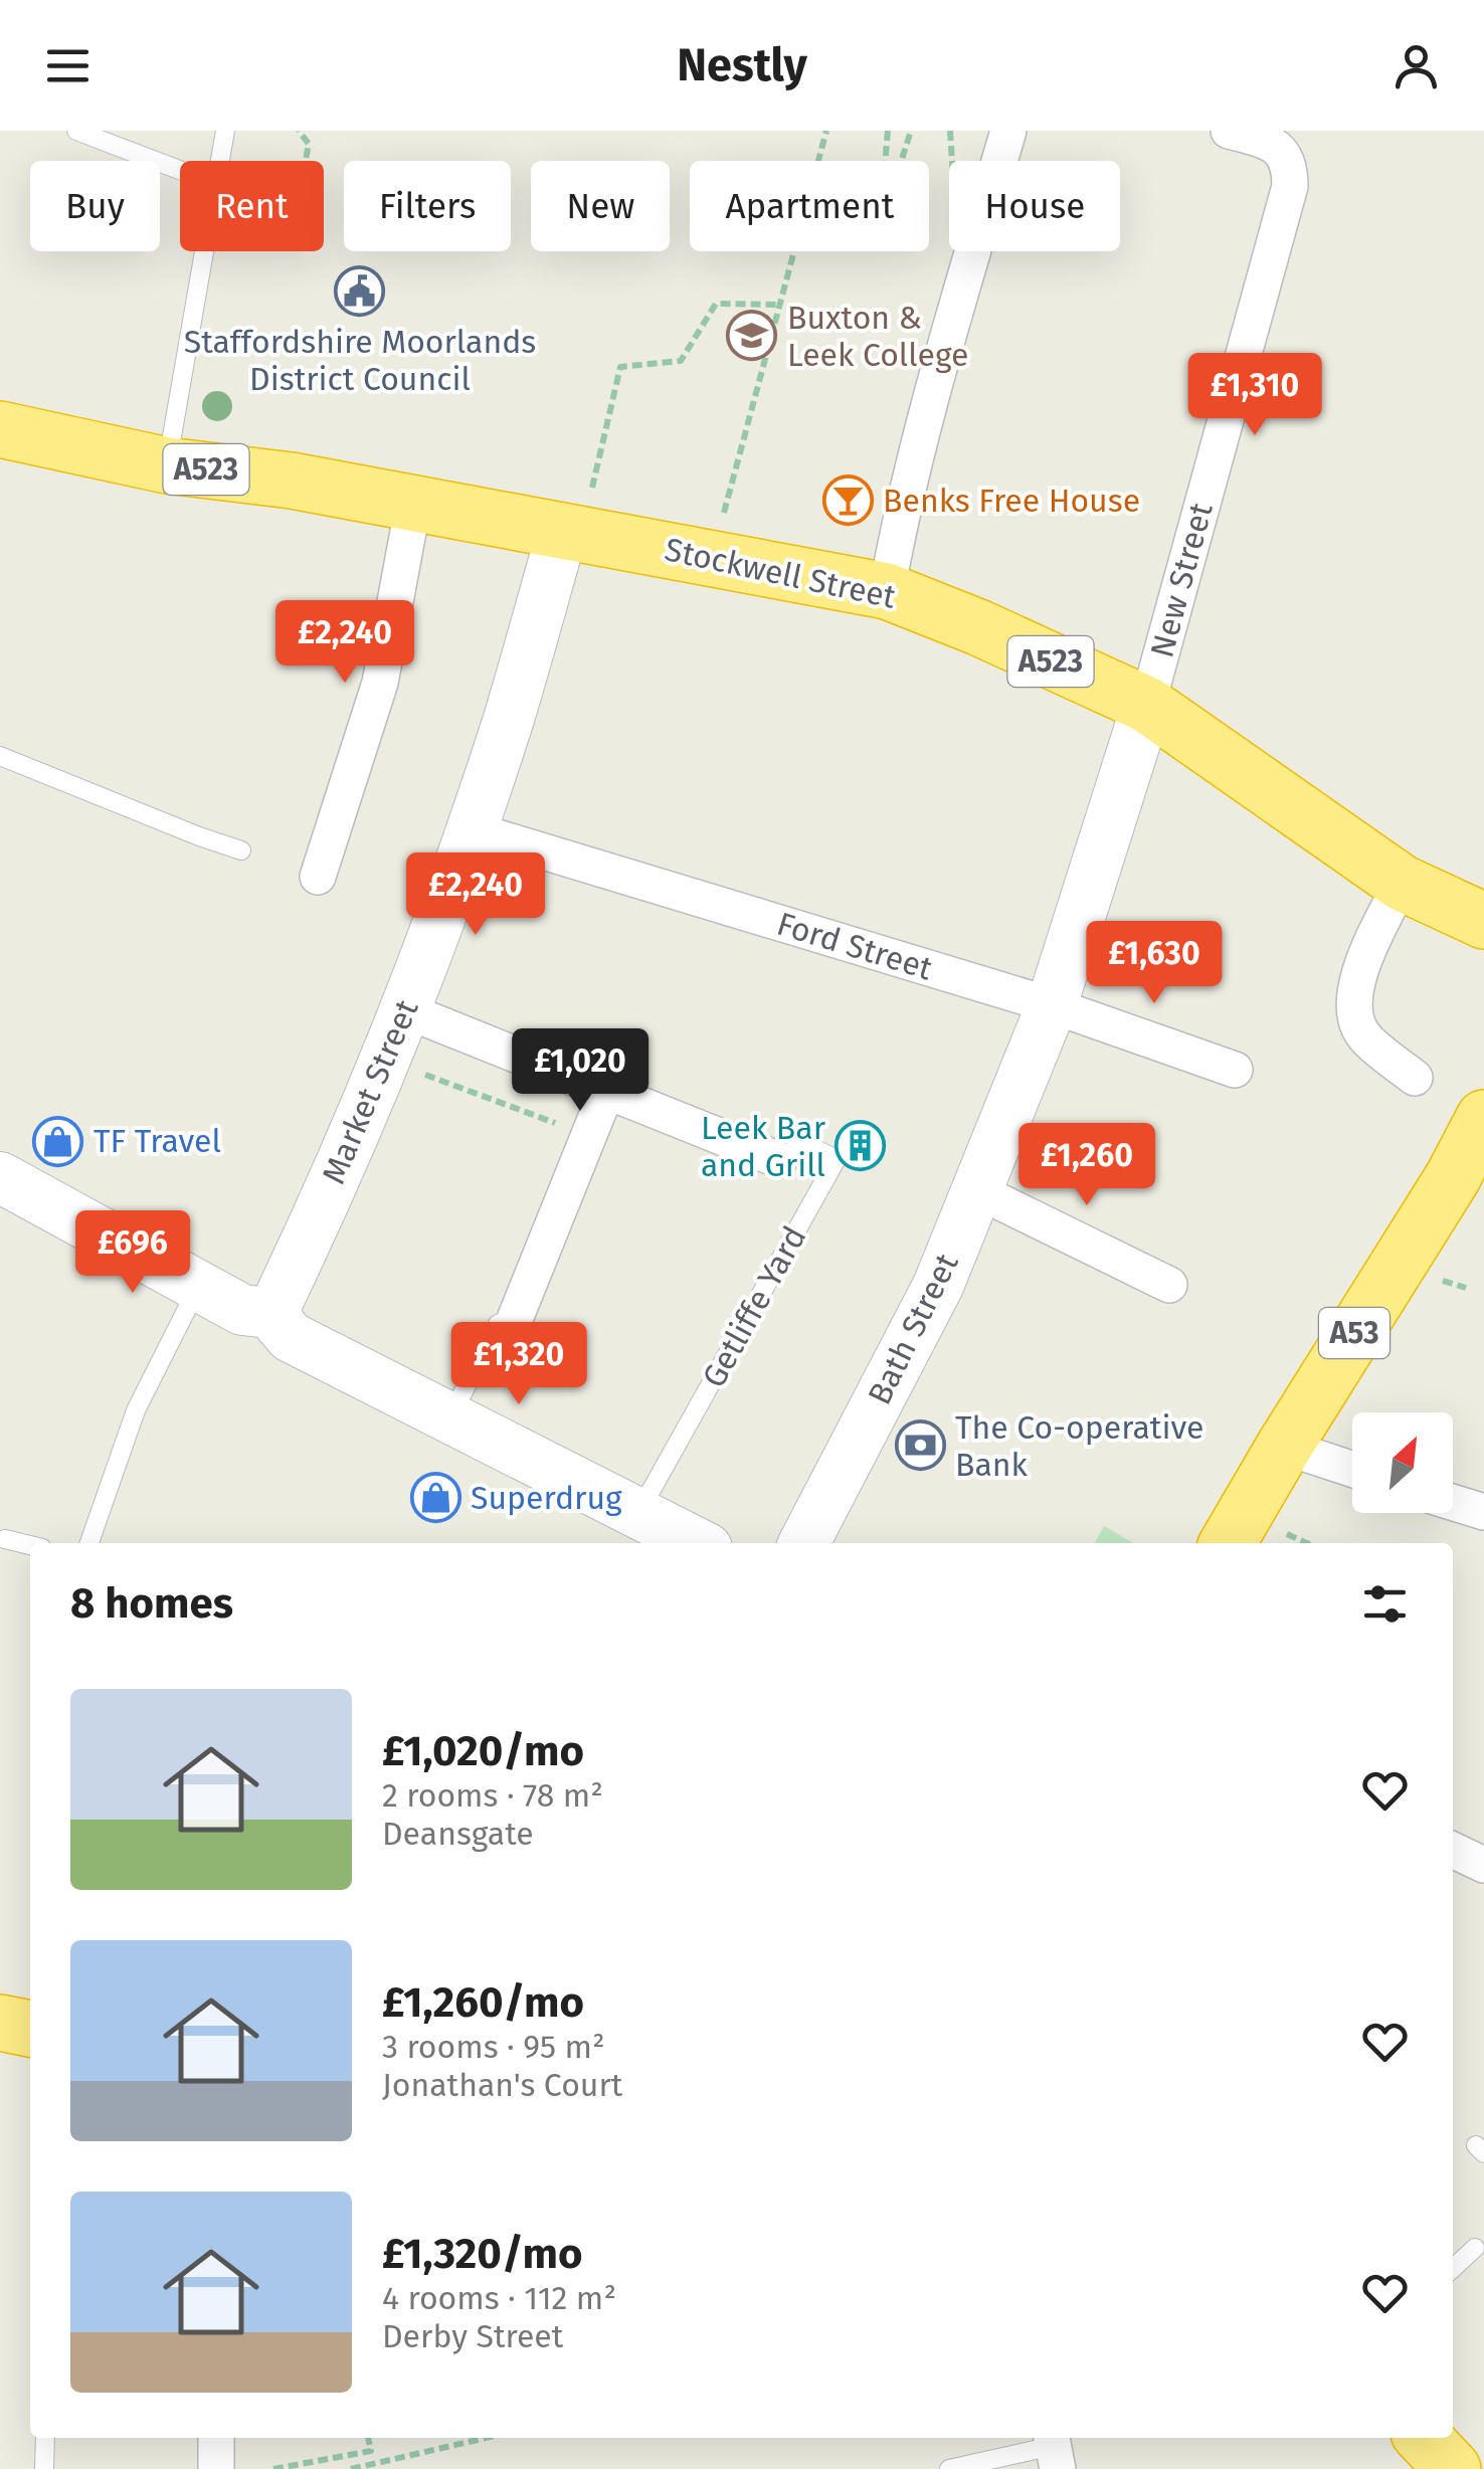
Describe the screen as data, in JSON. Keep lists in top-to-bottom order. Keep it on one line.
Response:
{"streets":{"highway":["A523","Stockwell Street","A53"],"street":["New Street","Ford Street","Market Street","Bath Street"],"lane":["Getliffe Yard"]},"crossings":[["Stockwell Street","New Street"],["Stockwell Street","Market Street"],["Stockwell Street","Bath Street"],["New Street","Bath Street"],["Ford Street","Market Street"],["Ford Street","Bath Street"]],"places":{"public building":["Staffordshire Moorlands District Council"],"school or university":["Buxton & Leek College"],"bar":["Benks Free House"],"shop":["TF Travel","Superdrug"],"building":["Leek Bar and Grill"],"bank":["The Co-operative Bank"]},"north":"top right","page":{"header":"Nestly","chip":["Buy","Rent","Filters","New","Apartment","House"],"price":["£1,310","£2,240","£2,240","£1,630","£1,020","£1,260","£696","£1,320"],"heading":"8 homes","list":[{"name":"£1,020/mo","note":"2 rooms · 78 m² · Deansgate"},{"name":"£1,260/mo","note":"3 rooms · 95 m² · Jonathan's Court"},{"name":"£1,320/mo","note":"4 rooms · 112 m² · Derby Street"}]}}
